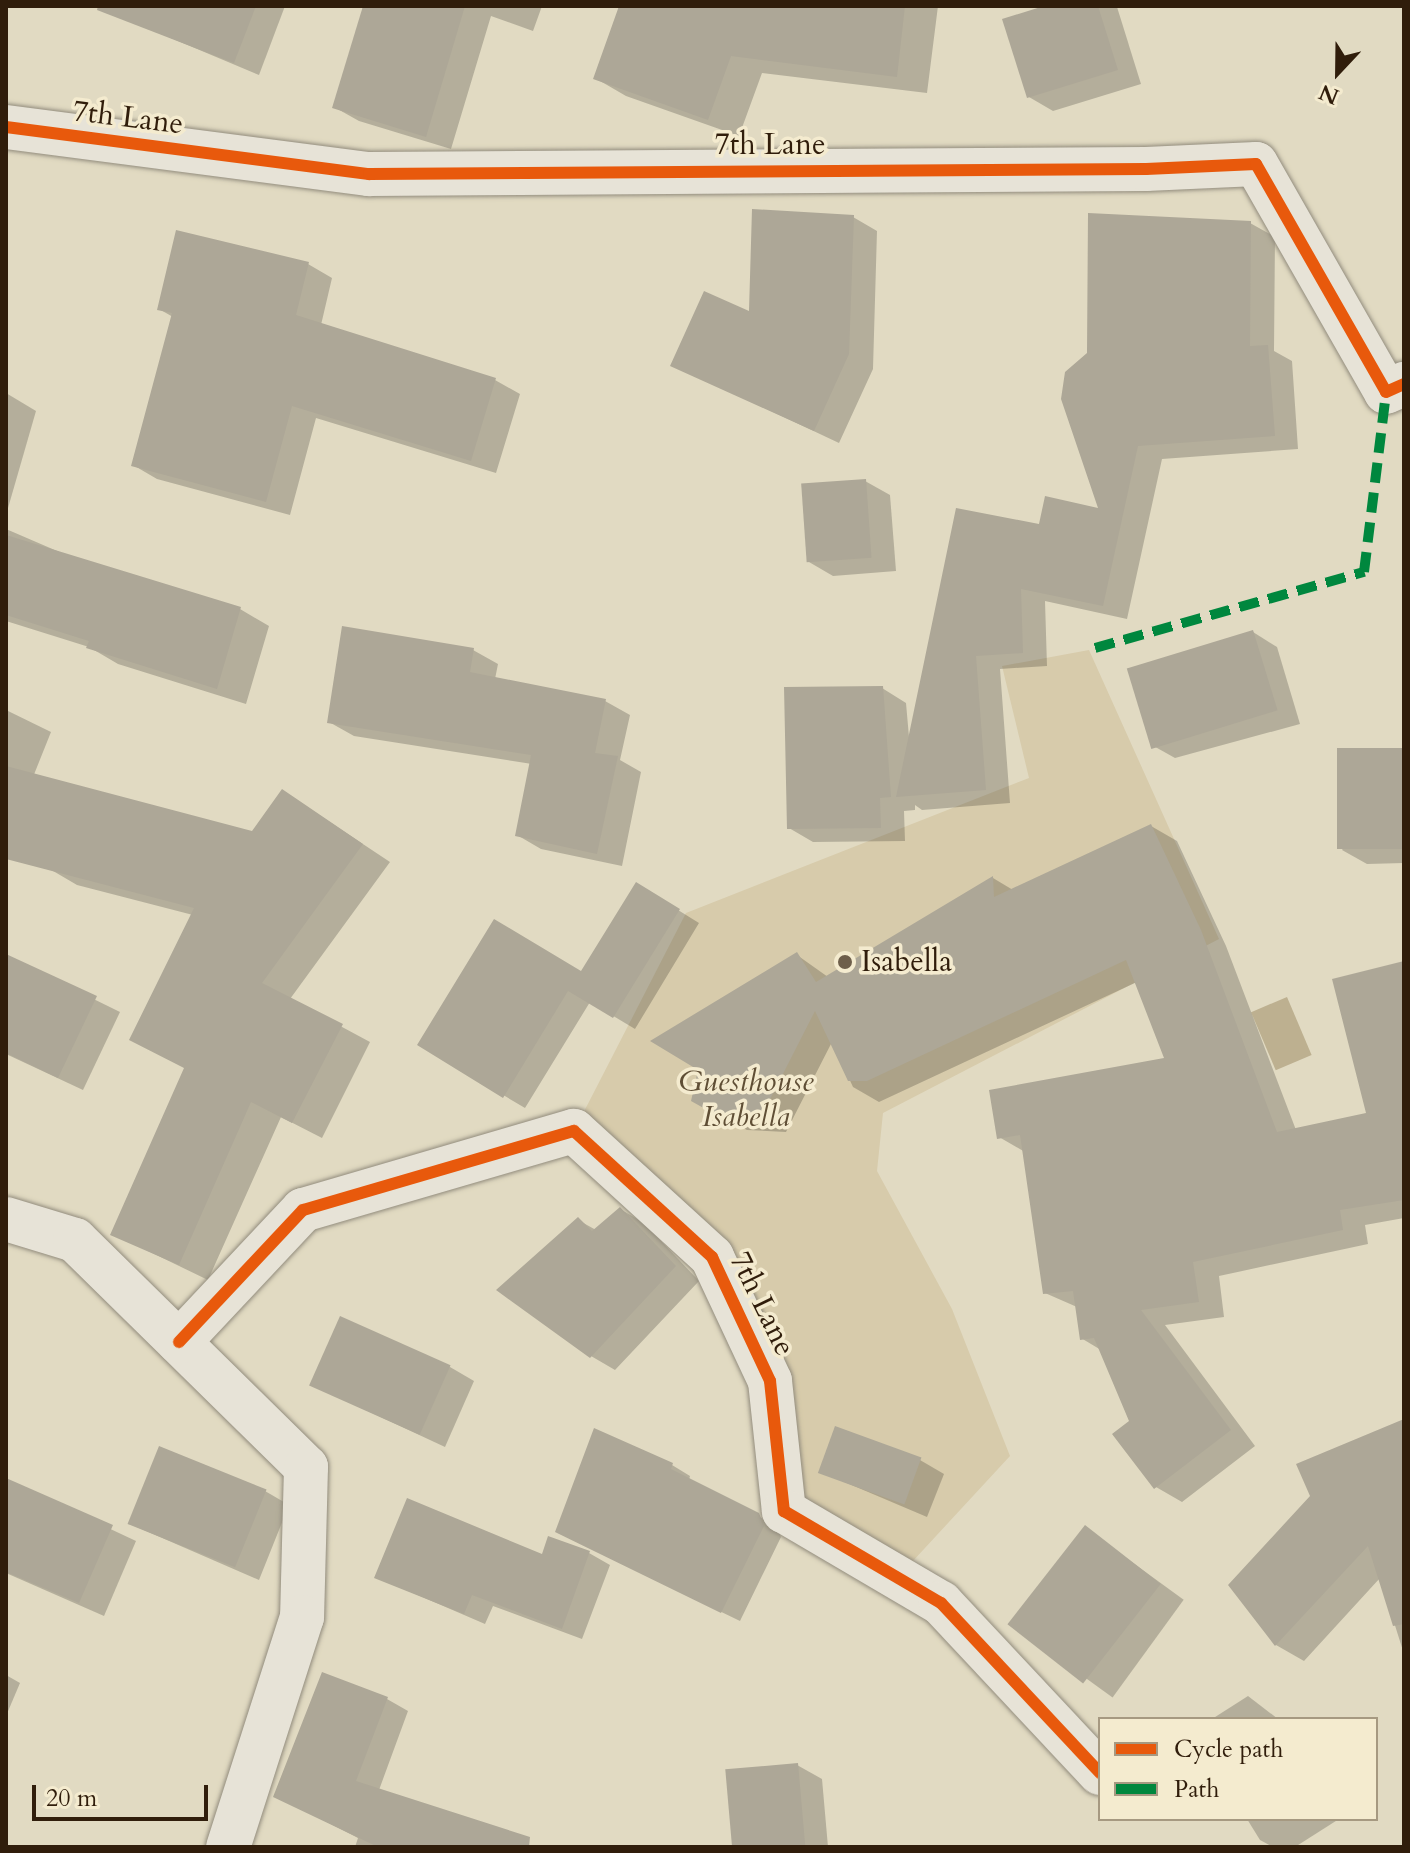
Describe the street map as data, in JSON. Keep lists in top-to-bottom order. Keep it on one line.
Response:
{"streets":{"street":["7th Lane"]},"parks":["Guesthouse Isabella"],"places":["Isabella"],"legend":["Cycle path","Path"],"scale_bar":"20 m","north":"bottom"}
